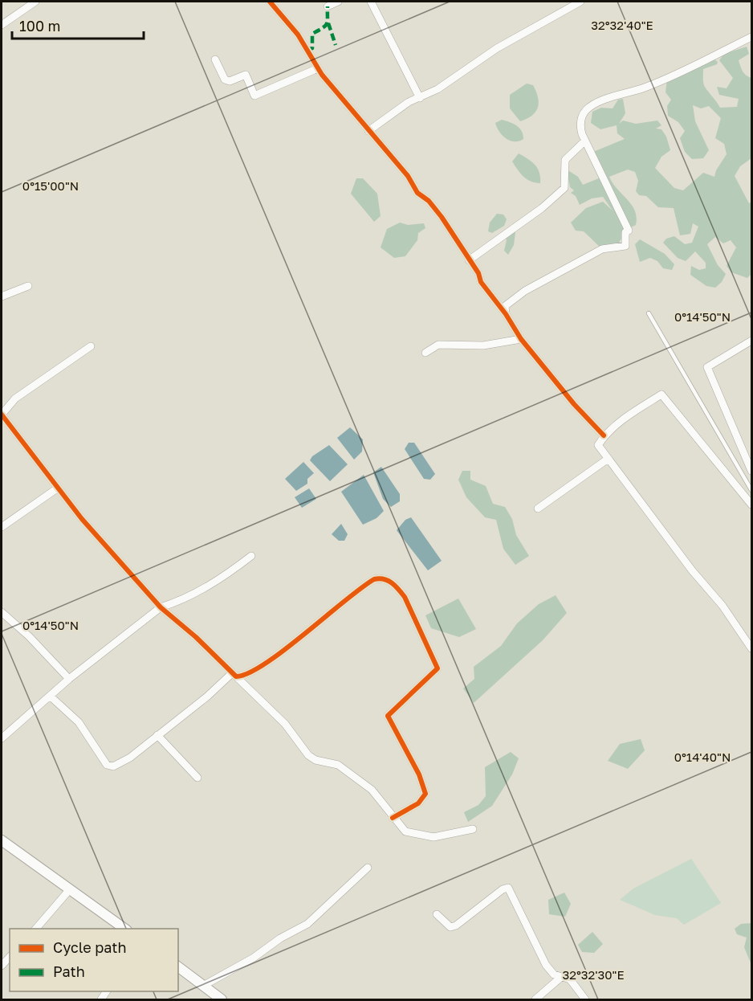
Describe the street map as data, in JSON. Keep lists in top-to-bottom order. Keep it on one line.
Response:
{"legend":["Cycle path","Path"],"scale_bar":"100 m","coordinates":["32°32'40\"E","0°15'00\"N","0°14'50\"N","0°14'40\"N","32°32'30\"E"]}
